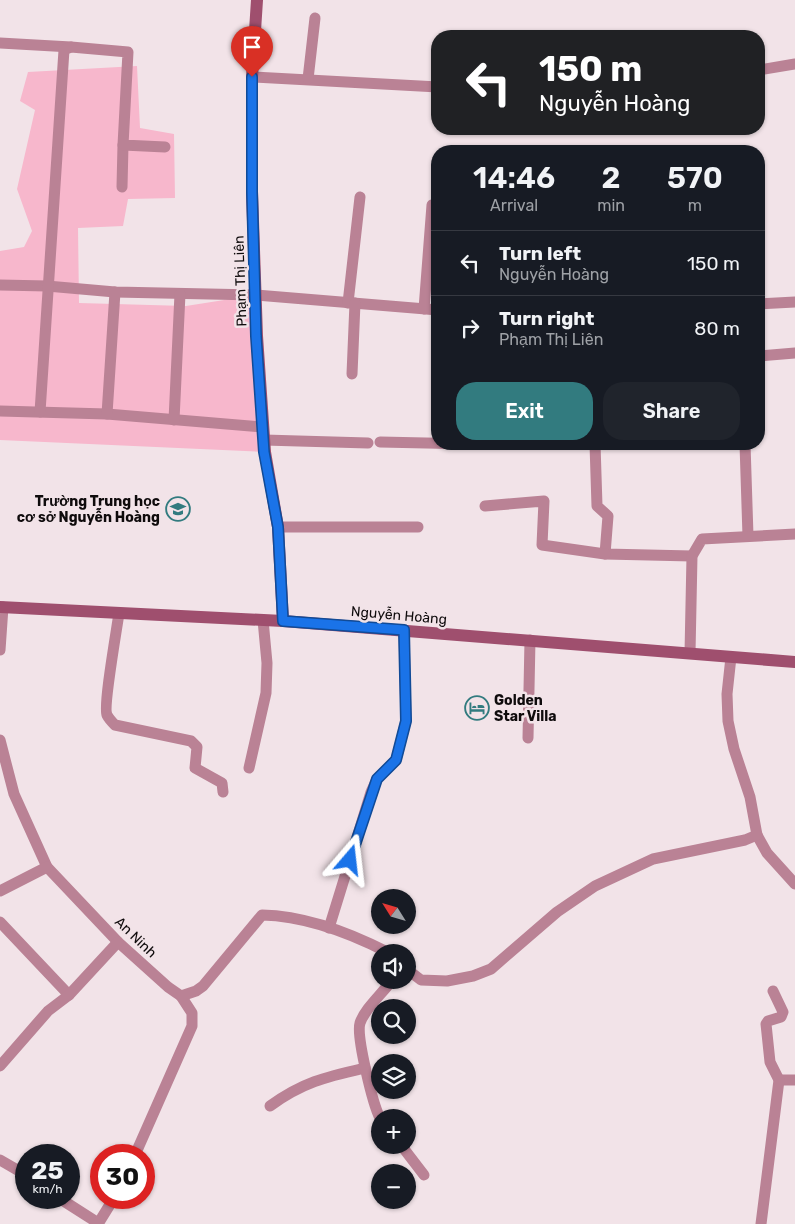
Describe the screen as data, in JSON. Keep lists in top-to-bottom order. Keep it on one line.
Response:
{"streets":{"street":["Phạm Thị Liên","Nguyễn Hoàng","An Ninh"]},"crossings":[["Phạm Thị Liên","Nguyễn Hoàng"]],"places":{"school or university":["Trường Trung học cơ sở Nguyễn Hoàng"],"hotel":["Golden Star Villa"]},"north":"top left","page":{"turn":["150 m","Nguyễn Hoàng"],"eta":["14:46","Arrival","2","min","570","m"],"list":[{"name":"Turn left","note":"Nguyễn Hoàng","value":"150 m"},{"name":"Turn right","note":"Phạm Thị Liên","value":"80 m"}],"buttons":["Exit","Share"],"map_buttons":["+","−"],"speed":"25 km/h","limit":"30"}}
